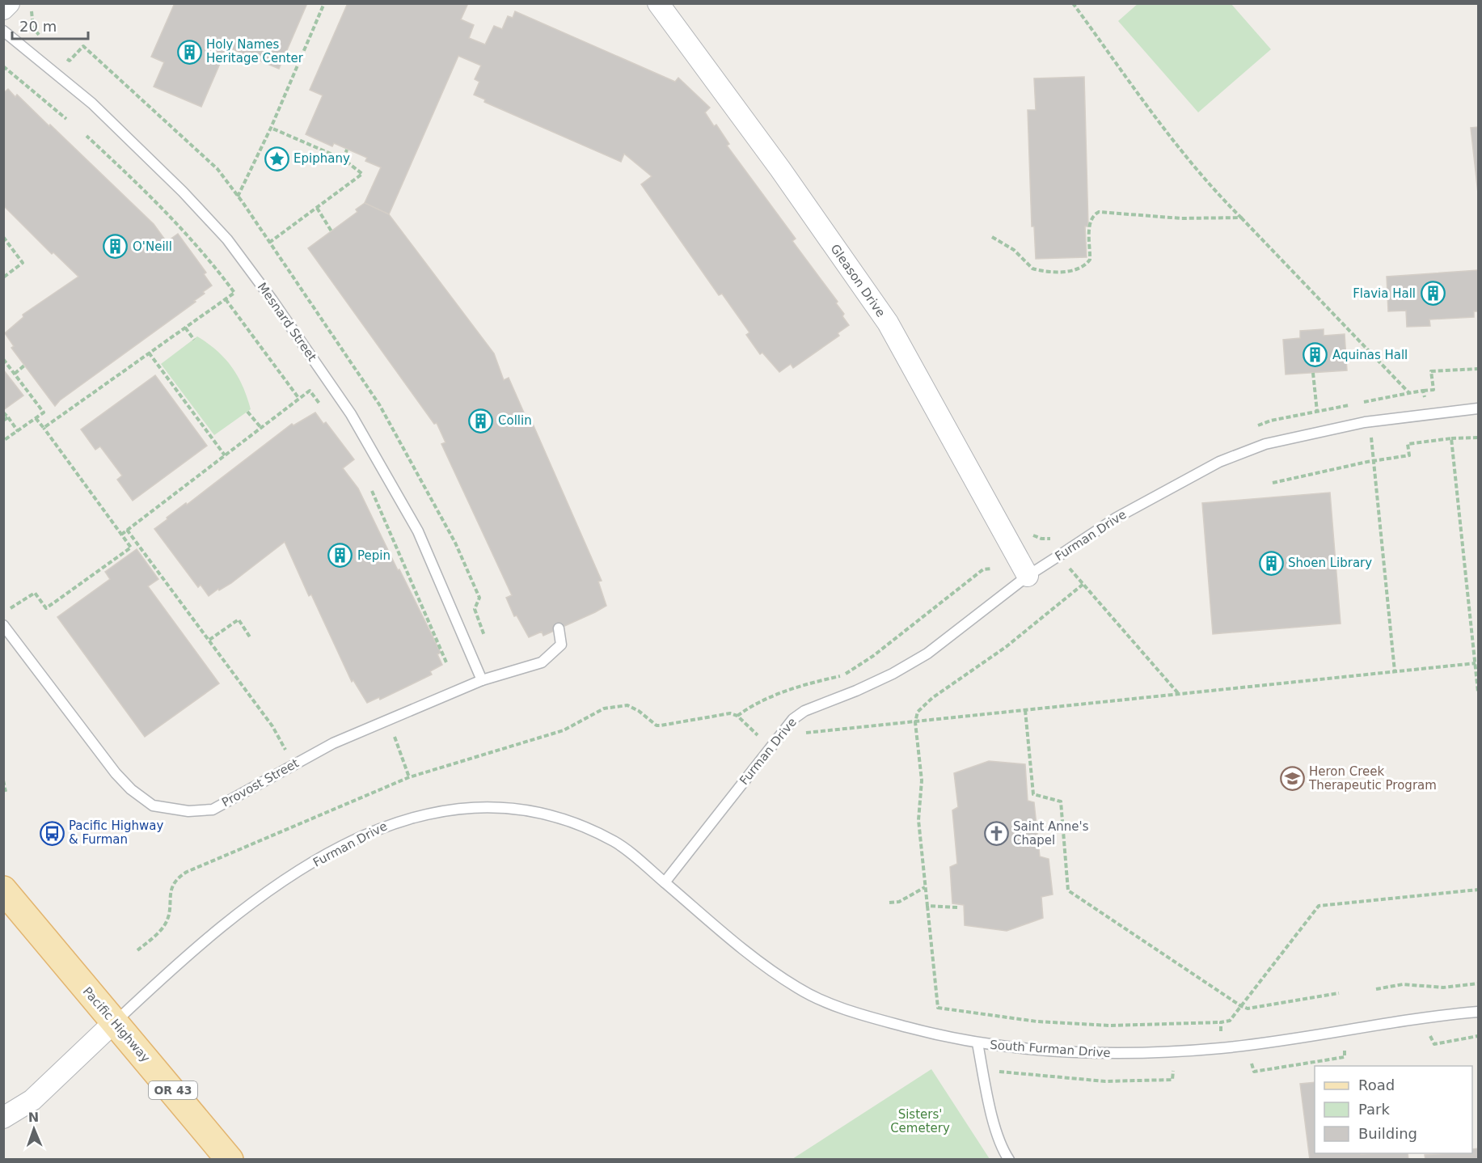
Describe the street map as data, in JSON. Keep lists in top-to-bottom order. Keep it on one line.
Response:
{"streets":{"main road":["Pacific Highway","OR 43"],"street":["Gleason Drive"],"lane":["Mesnard Street","Furman Drive","Provost Street","South Furman Drive"]},"crossings":[["Gleason Drive","Furman Drive"],["Mesnard Street","Provost Street"],["Furman Drive","Pacific Highway"],["Furman Drive","South Furman Drive"]],"parks":["Sisters' Cemetery"],"places":{"building":["Holy Names Heritage Center","O'Neill","Flavia Hall","Aquinas Hall","Collin","Pepin","Shoen Library"],"place":["Epiphany"],"school or university":["Heron Creek Therapeutic Program"],"bus stop":["Pacific Highway & Furman"],"church":["Saint Anne's Chapel"]},"legend":["Road","Park","Building"],"scale_bar":"20 m","north":"top"}
